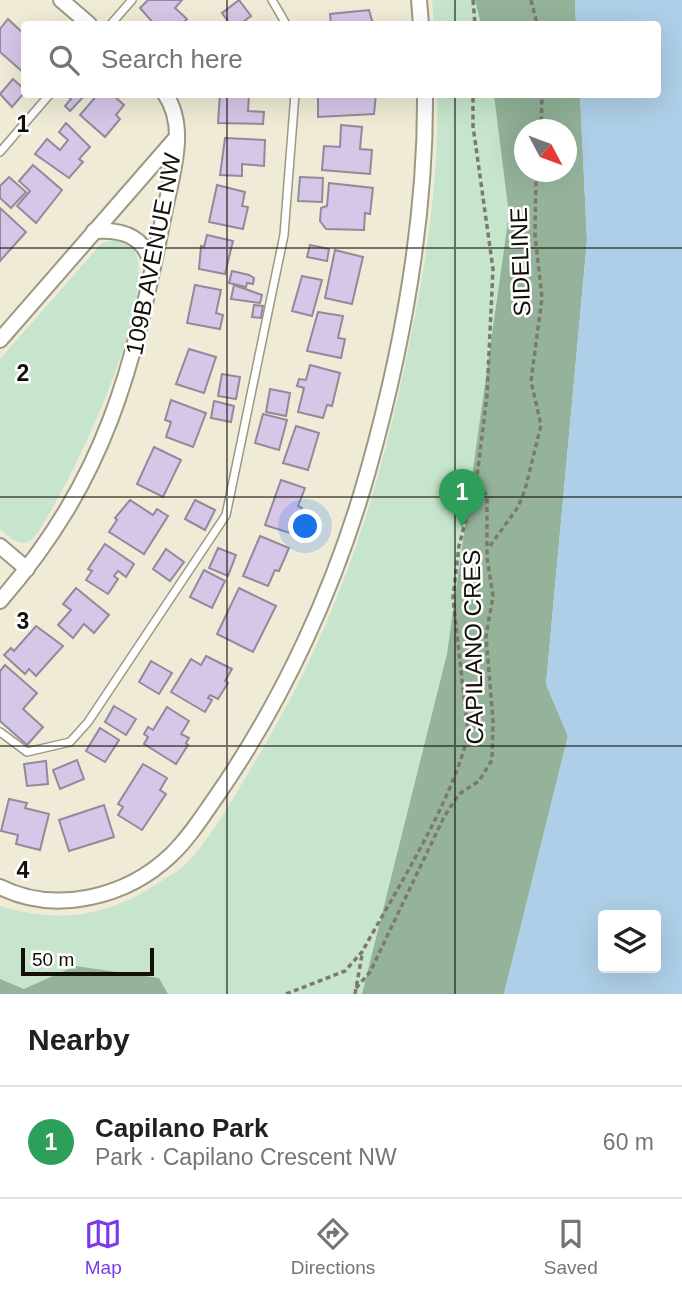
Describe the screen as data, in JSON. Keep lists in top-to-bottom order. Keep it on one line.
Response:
{"streets":{"street":["109B AVENUE NW"],"path":["SIDELINE","CAPILANO CRES"]},"crossings":[["SIDELINE","CAPILANO CRES"]],"scale_bar":"50 m","north":"bottom right","page":{"search":"Search here","pins":"1","scale":"50 m","heading":"Nearby","list":[{"mark":"1","name":"Capilano Park","note":"Park · Capilano Crescent NW","value":"60 m"}],"nav":["Map","Directions","Saved"]},"grid":{"rows":["1","2","3","4"]}}
